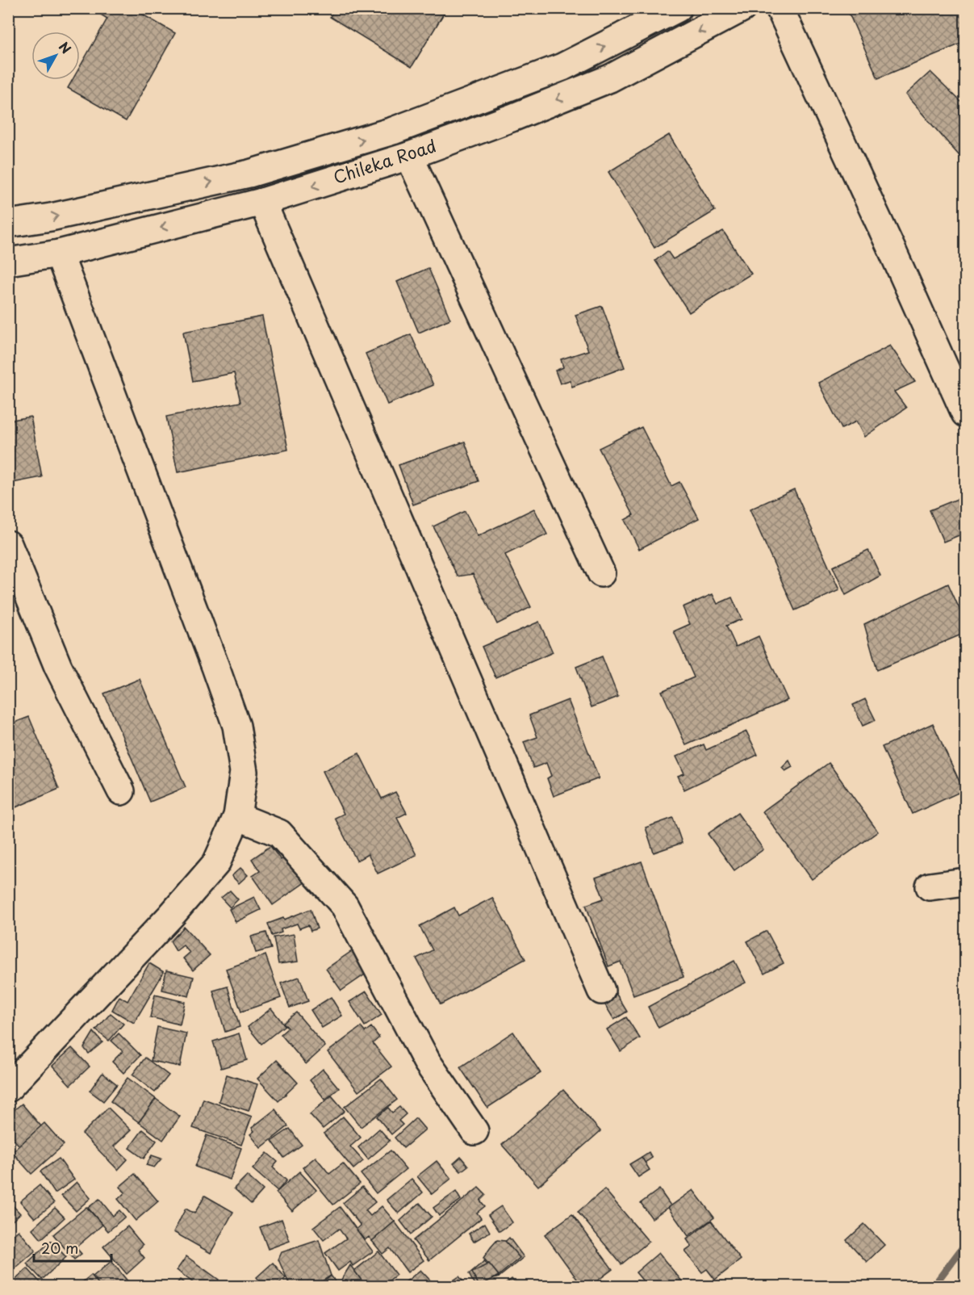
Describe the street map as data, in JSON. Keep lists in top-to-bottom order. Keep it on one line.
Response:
{"streets":{"main road":["Chileka Road"]},"scale_bar":"20 m","north":"top right"}
